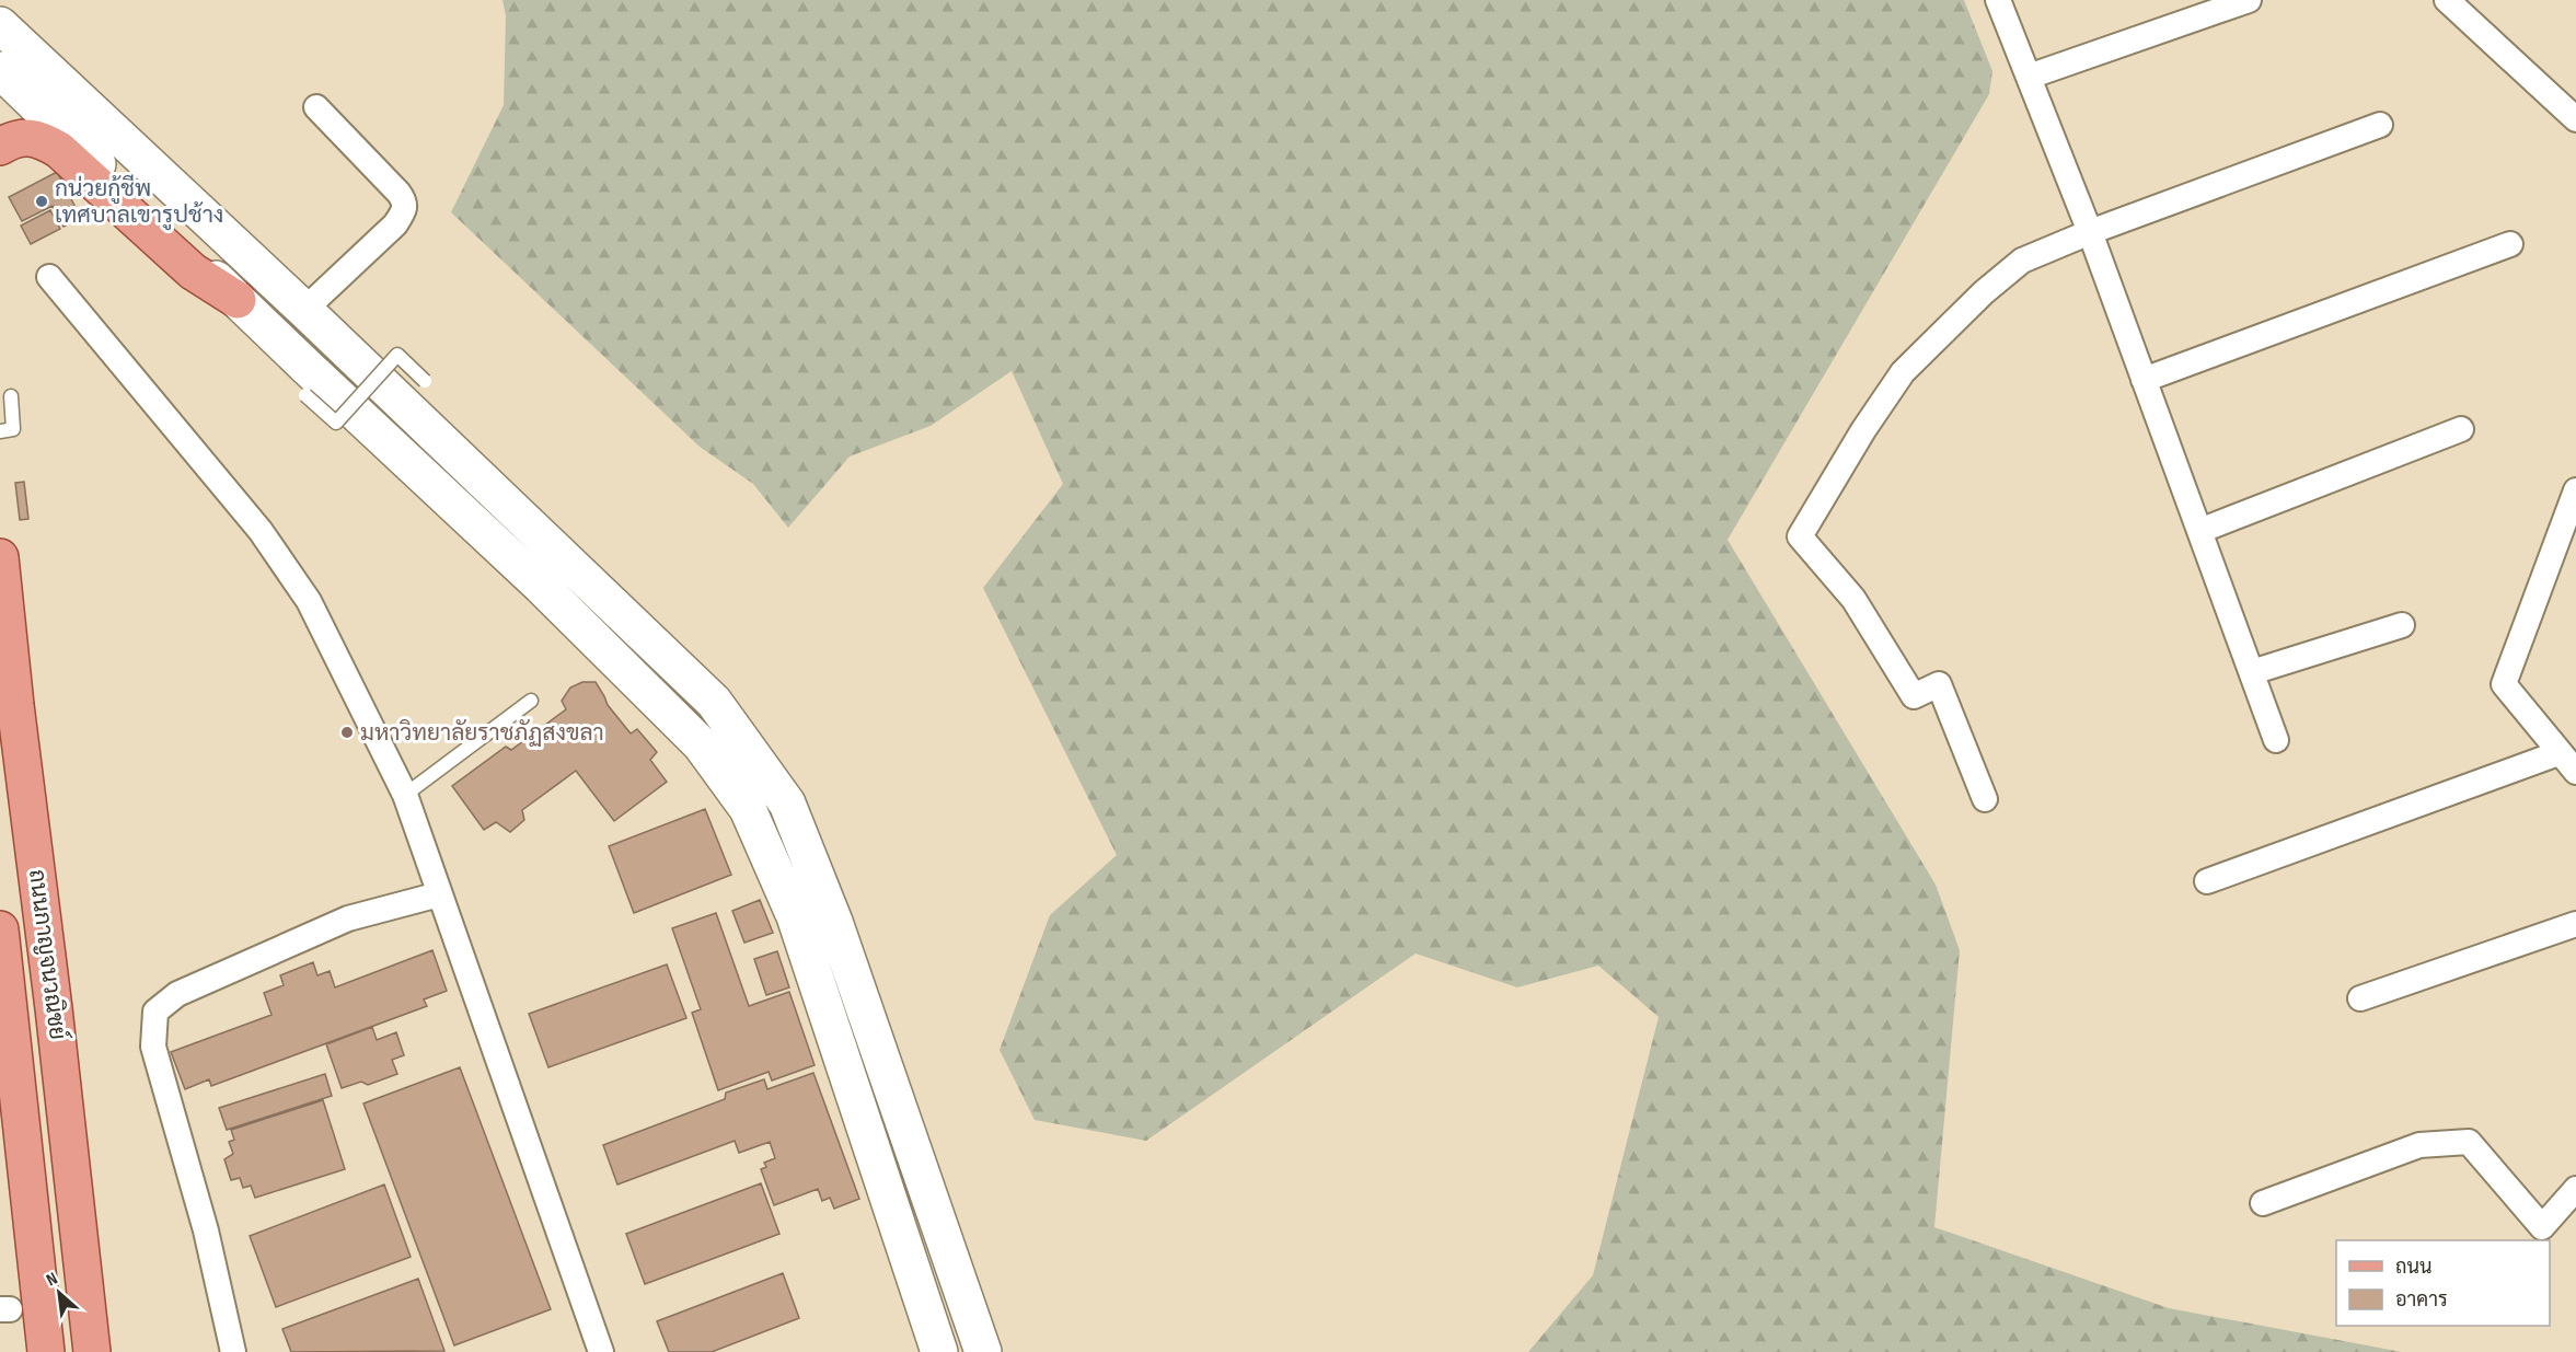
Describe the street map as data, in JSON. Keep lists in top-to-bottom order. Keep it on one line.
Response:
{"streets":{"main road":["ถนนกาญจนวณิชย์"]},"places":["กน่วยกู้ชีพ เทศบาลเขารูปช้าง","มหาวิทยาลัยราชภัฏสงขลา"],"legend":["ถนน","อาคาร"],"north":"top left"}
